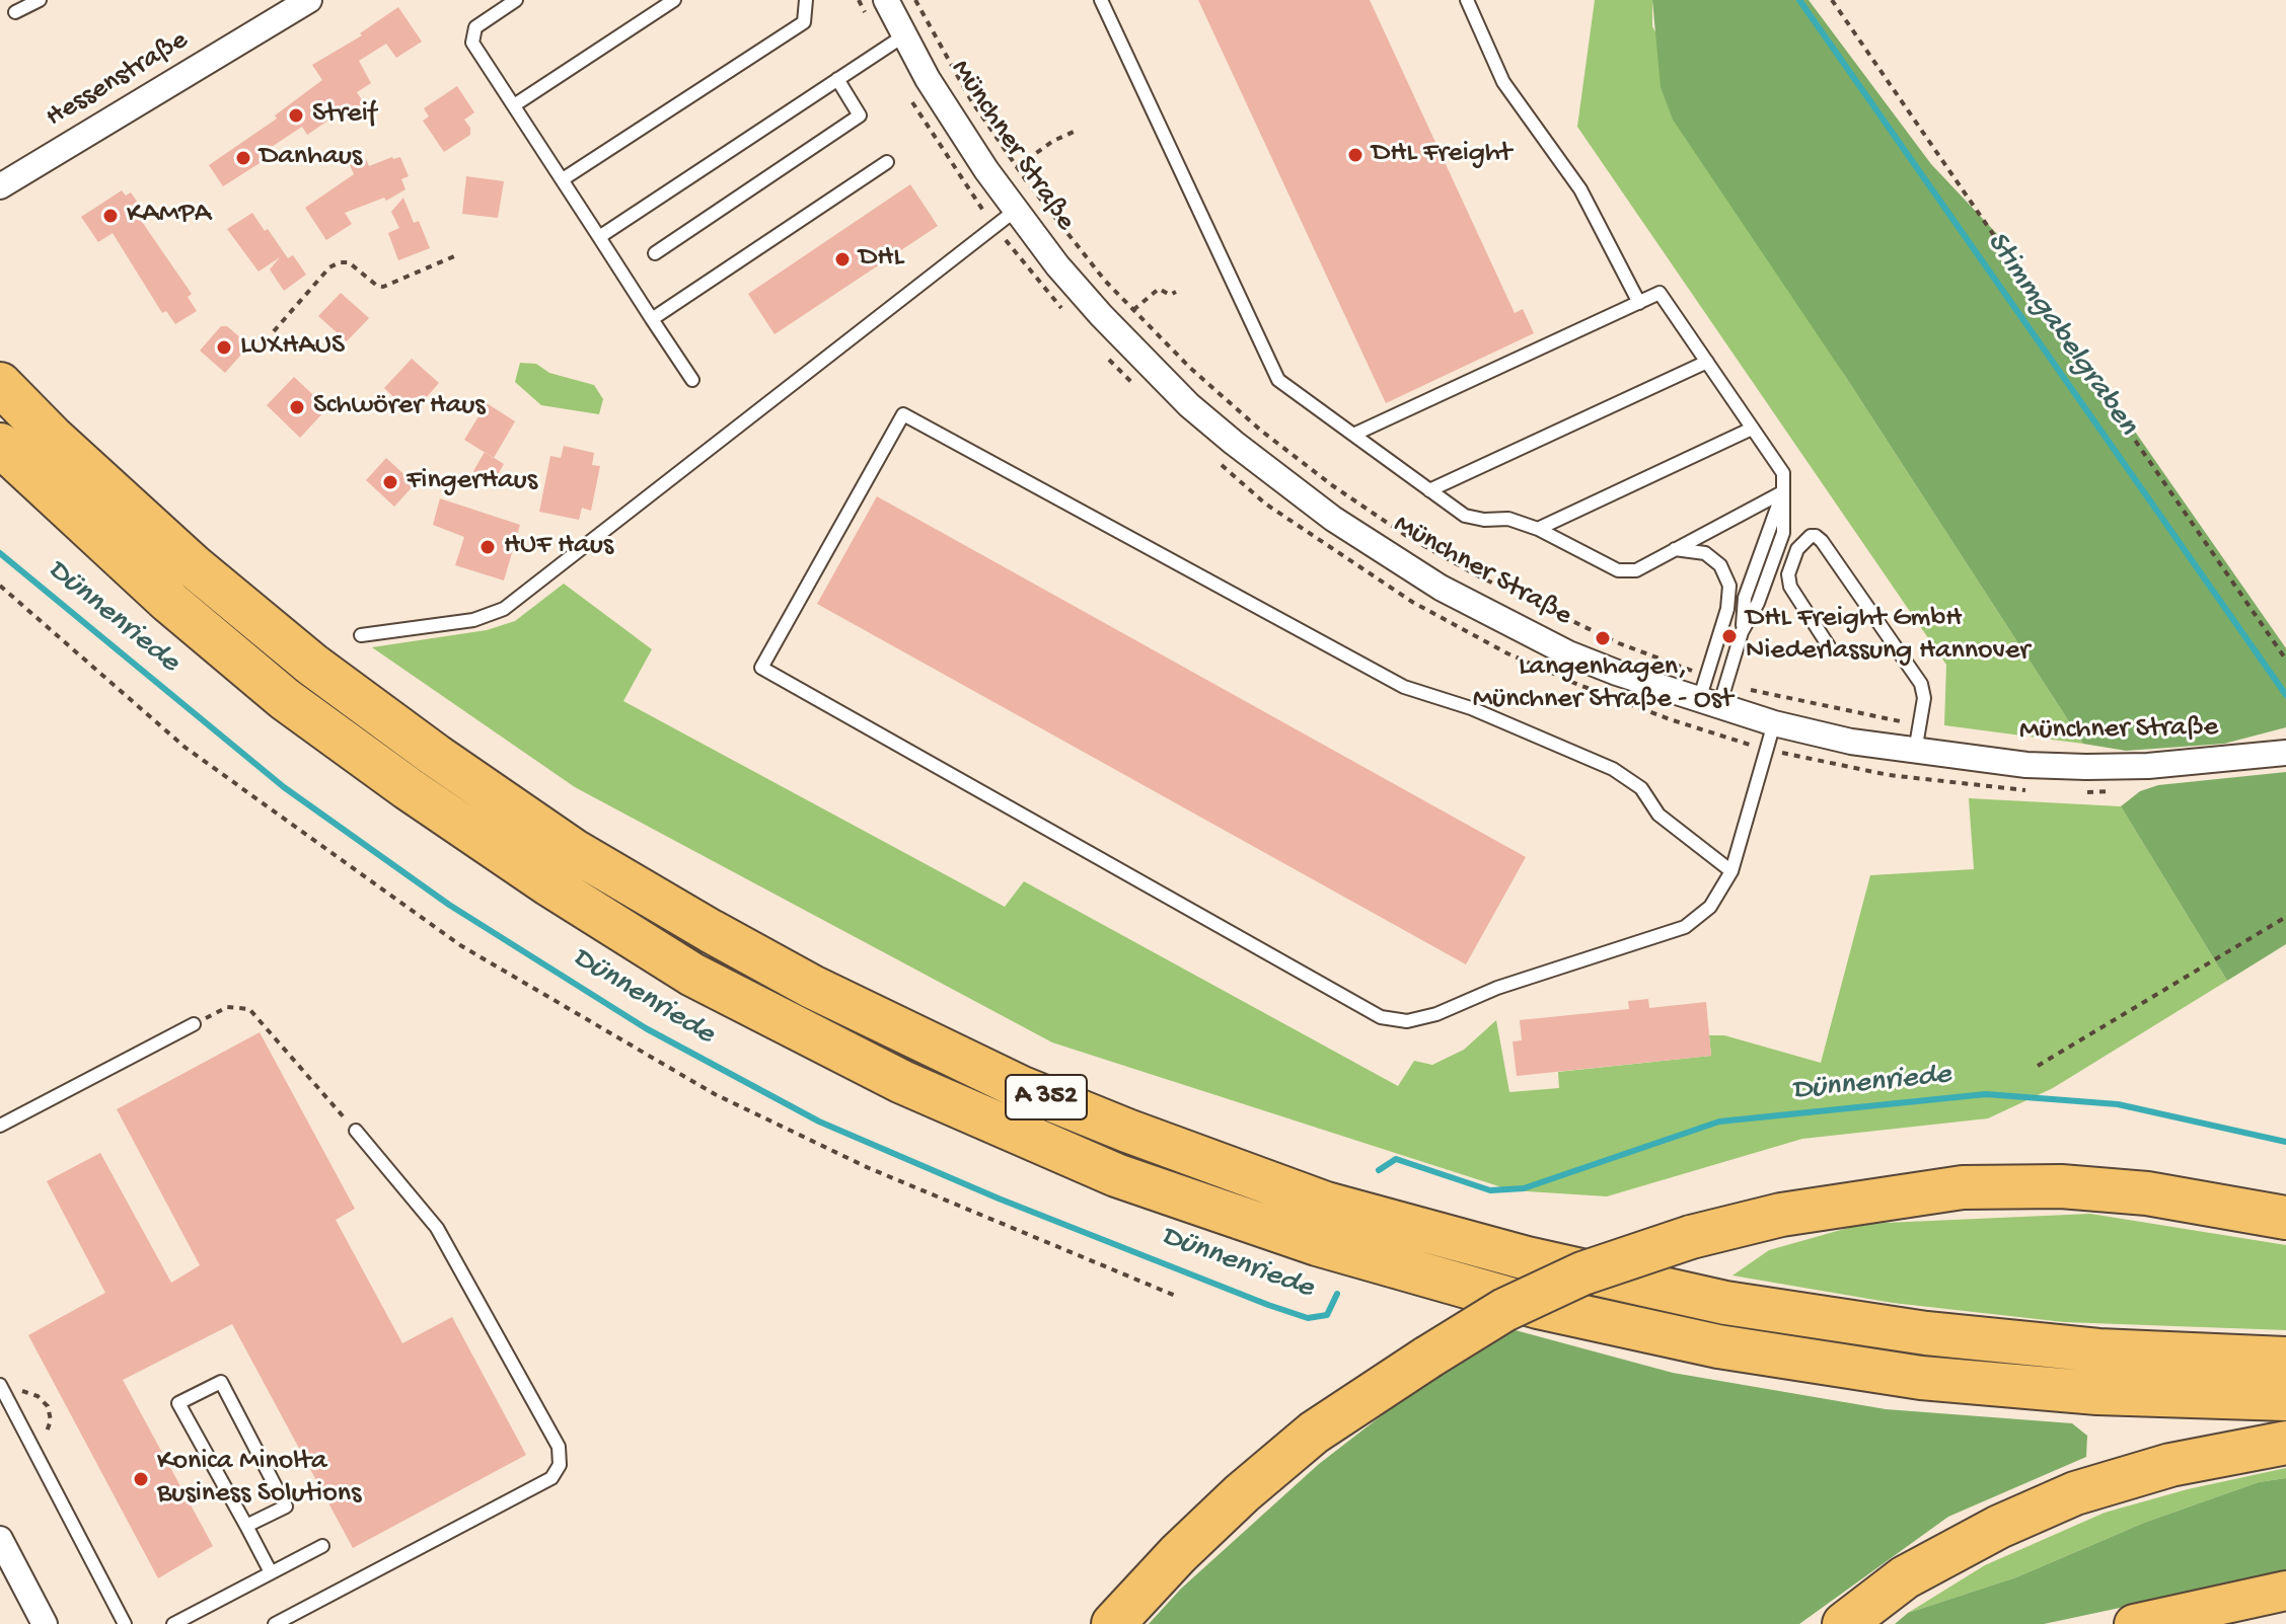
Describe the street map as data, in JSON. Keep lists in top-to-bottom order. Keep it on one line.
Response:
{"streets":{"highway":["A 352"],"street":["Hessenstraße","Münchner Straße"]},"water":["Stimmgabelgraben","Dünnenriede"],"places":["Streif","DHL Freight","Danhaus","KAMPA","DHL","LUXHAUS","Schwörer Haus","FingerHaus","HUF Haus","DHL Freight GmbH Niederlassung Hannover","Langenhagen, Münchner Straße - Ost","Konica Minolta Business Solutions"]}
